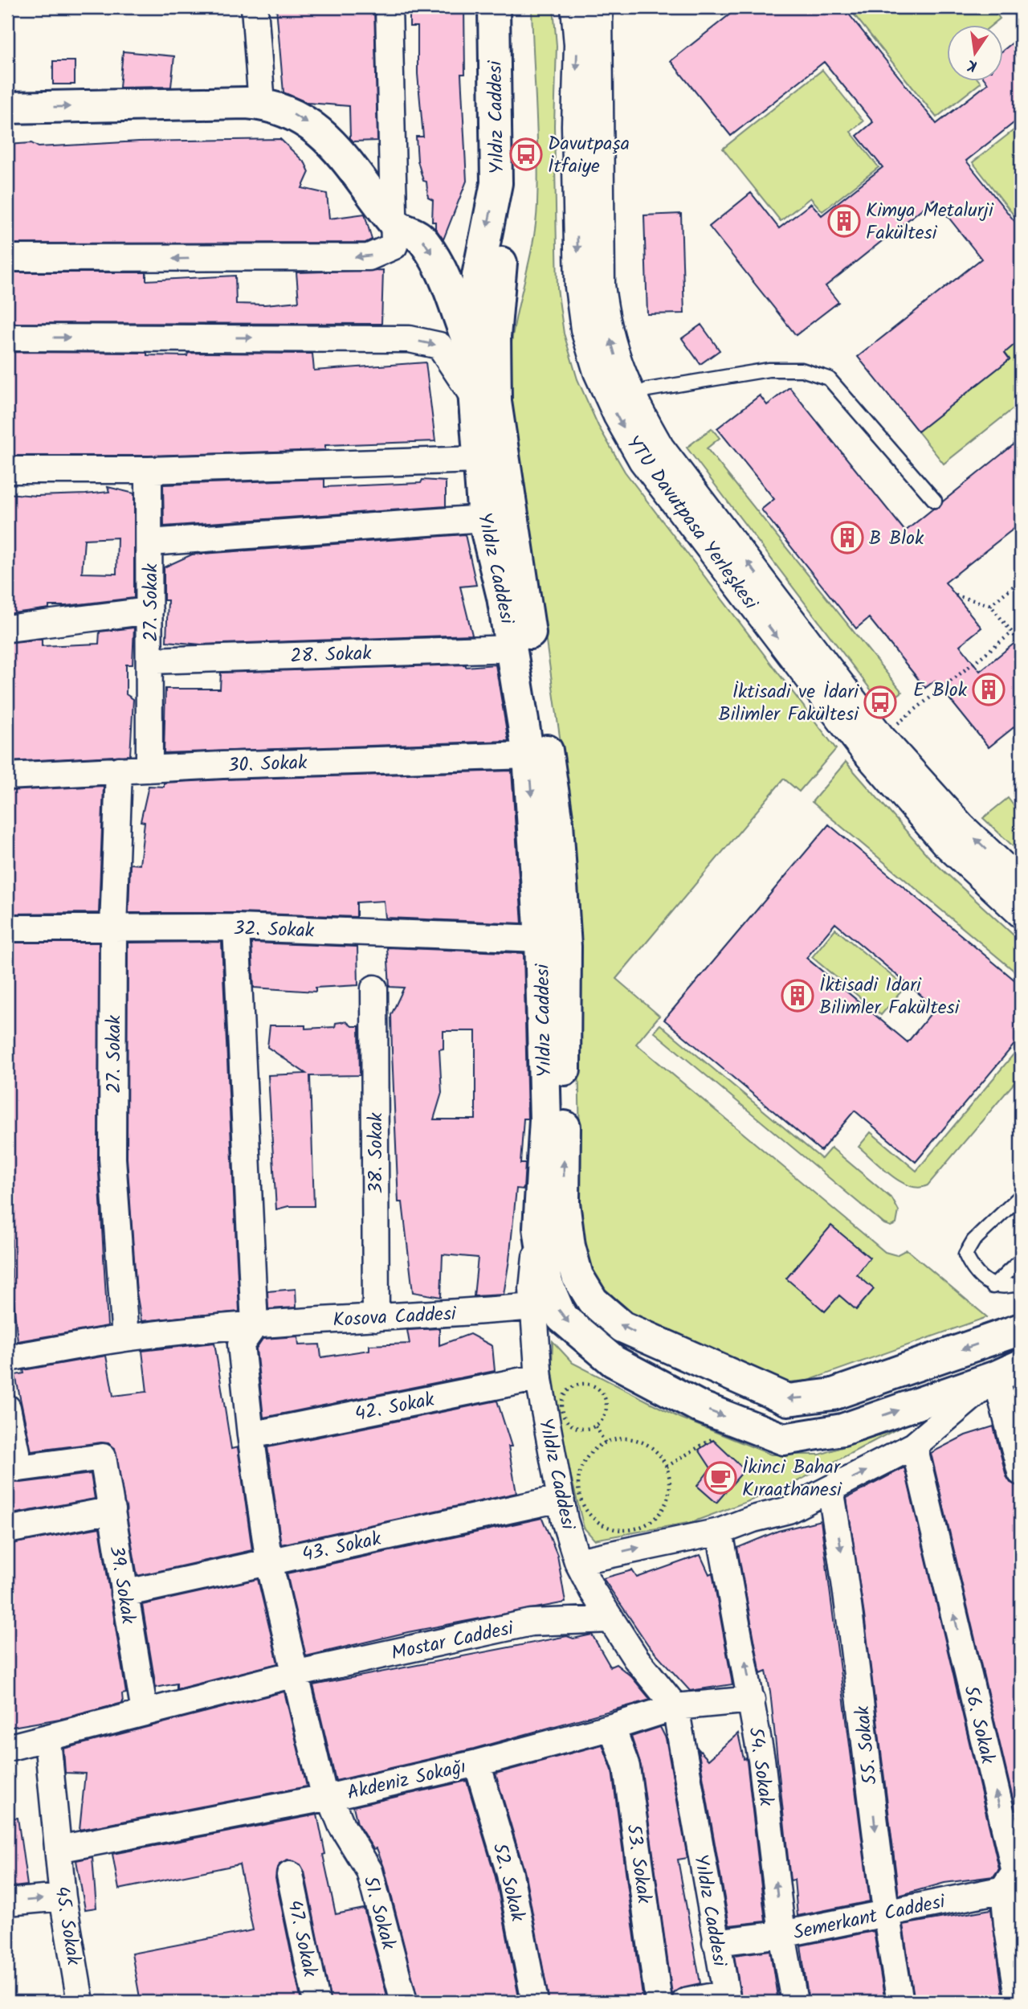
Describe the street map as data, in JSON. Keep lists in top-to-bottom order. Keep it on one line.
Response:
{"streets":{"main road":["Yıldız Caddesi"],"street":["YTU Davutpasa Yerleşkesi","27. Sokak","28. Sokak","30. Sokak","32. Sokak","38. Sokak","Kosova Caddesi","42. Sokak","43. Sokak","39. Sokak","Mostar Caddesi","56. Sokak","55. Sokak","54. Sokak","Akdeniz Sokağı","53. Sokak","52. Sokak","51. Sokak","Semerkant Caddesi","45. Sokak","47. Sokak"]},"crossings":[["Yıldız Caddesi","28. Sokak"],["Yıldız Caddesi","30. Sokak"],["Yıldız Caddesi","32. Sokak"],["Yıldız Caddesi","Kosova Caddesi"],["Yıldız Caddesi","42. Sokak"],["Yıldız Caddesi","43. Sokak"],["Yıldız Caddesi","Mostar Caddesi"],["Yıldız Caddesi","Akdeniz Sokağı"],["Yıldız Caddesi","Semerkant Caddesi"],["27. Sokak","28. Sokak"],["27. Sokak","30. Sokak"],["27. Sokak","32. Sokak"],["27. Sokak","Kosova Caddesi"],["38. Sokak","Kosova Caddesi"],["Kosova Caddesi","51. Sokak"],["42. Sokak","51. Sokak"],["43. Sokak","39. Sokak"],["43. Sokak","51. Sokak"],["39. Sokak","Mostar Caddesi"],["Mostar Caddesi","51. Sokak"],["Mostar Caddesi","45. Sokak"],["56. Sokak","Semerkant Caddesi"],["55. Sokak","Semerkant Caddesi"],["54. Sokak","Akdeniz Sokağı"],["54. Sokak","Semerkant Caddesi"],["Akdeniz Sokağı","53. Sokak"],["Akdeniz Sokağı","52. Sokak"],["Akdeniz Sokağı","51. Sokak"],["Akdeniz Sokağı","45. Sokak"]],"one_way":["56. Sokak","55. Sokak","54. Sokak"],"places":{"bus stop":["Davutpaşa İtfaiye","İktisadi ve İdari Bilimler Fakültesi"],"building":["Kimya Metalurji Fakültesi","B Blok","E Blok","İktisadi Idari Bilimler Fakültesi"],"cafe":["İkinci Bahar Kıraathanesi"]},"north":"bottom"}
